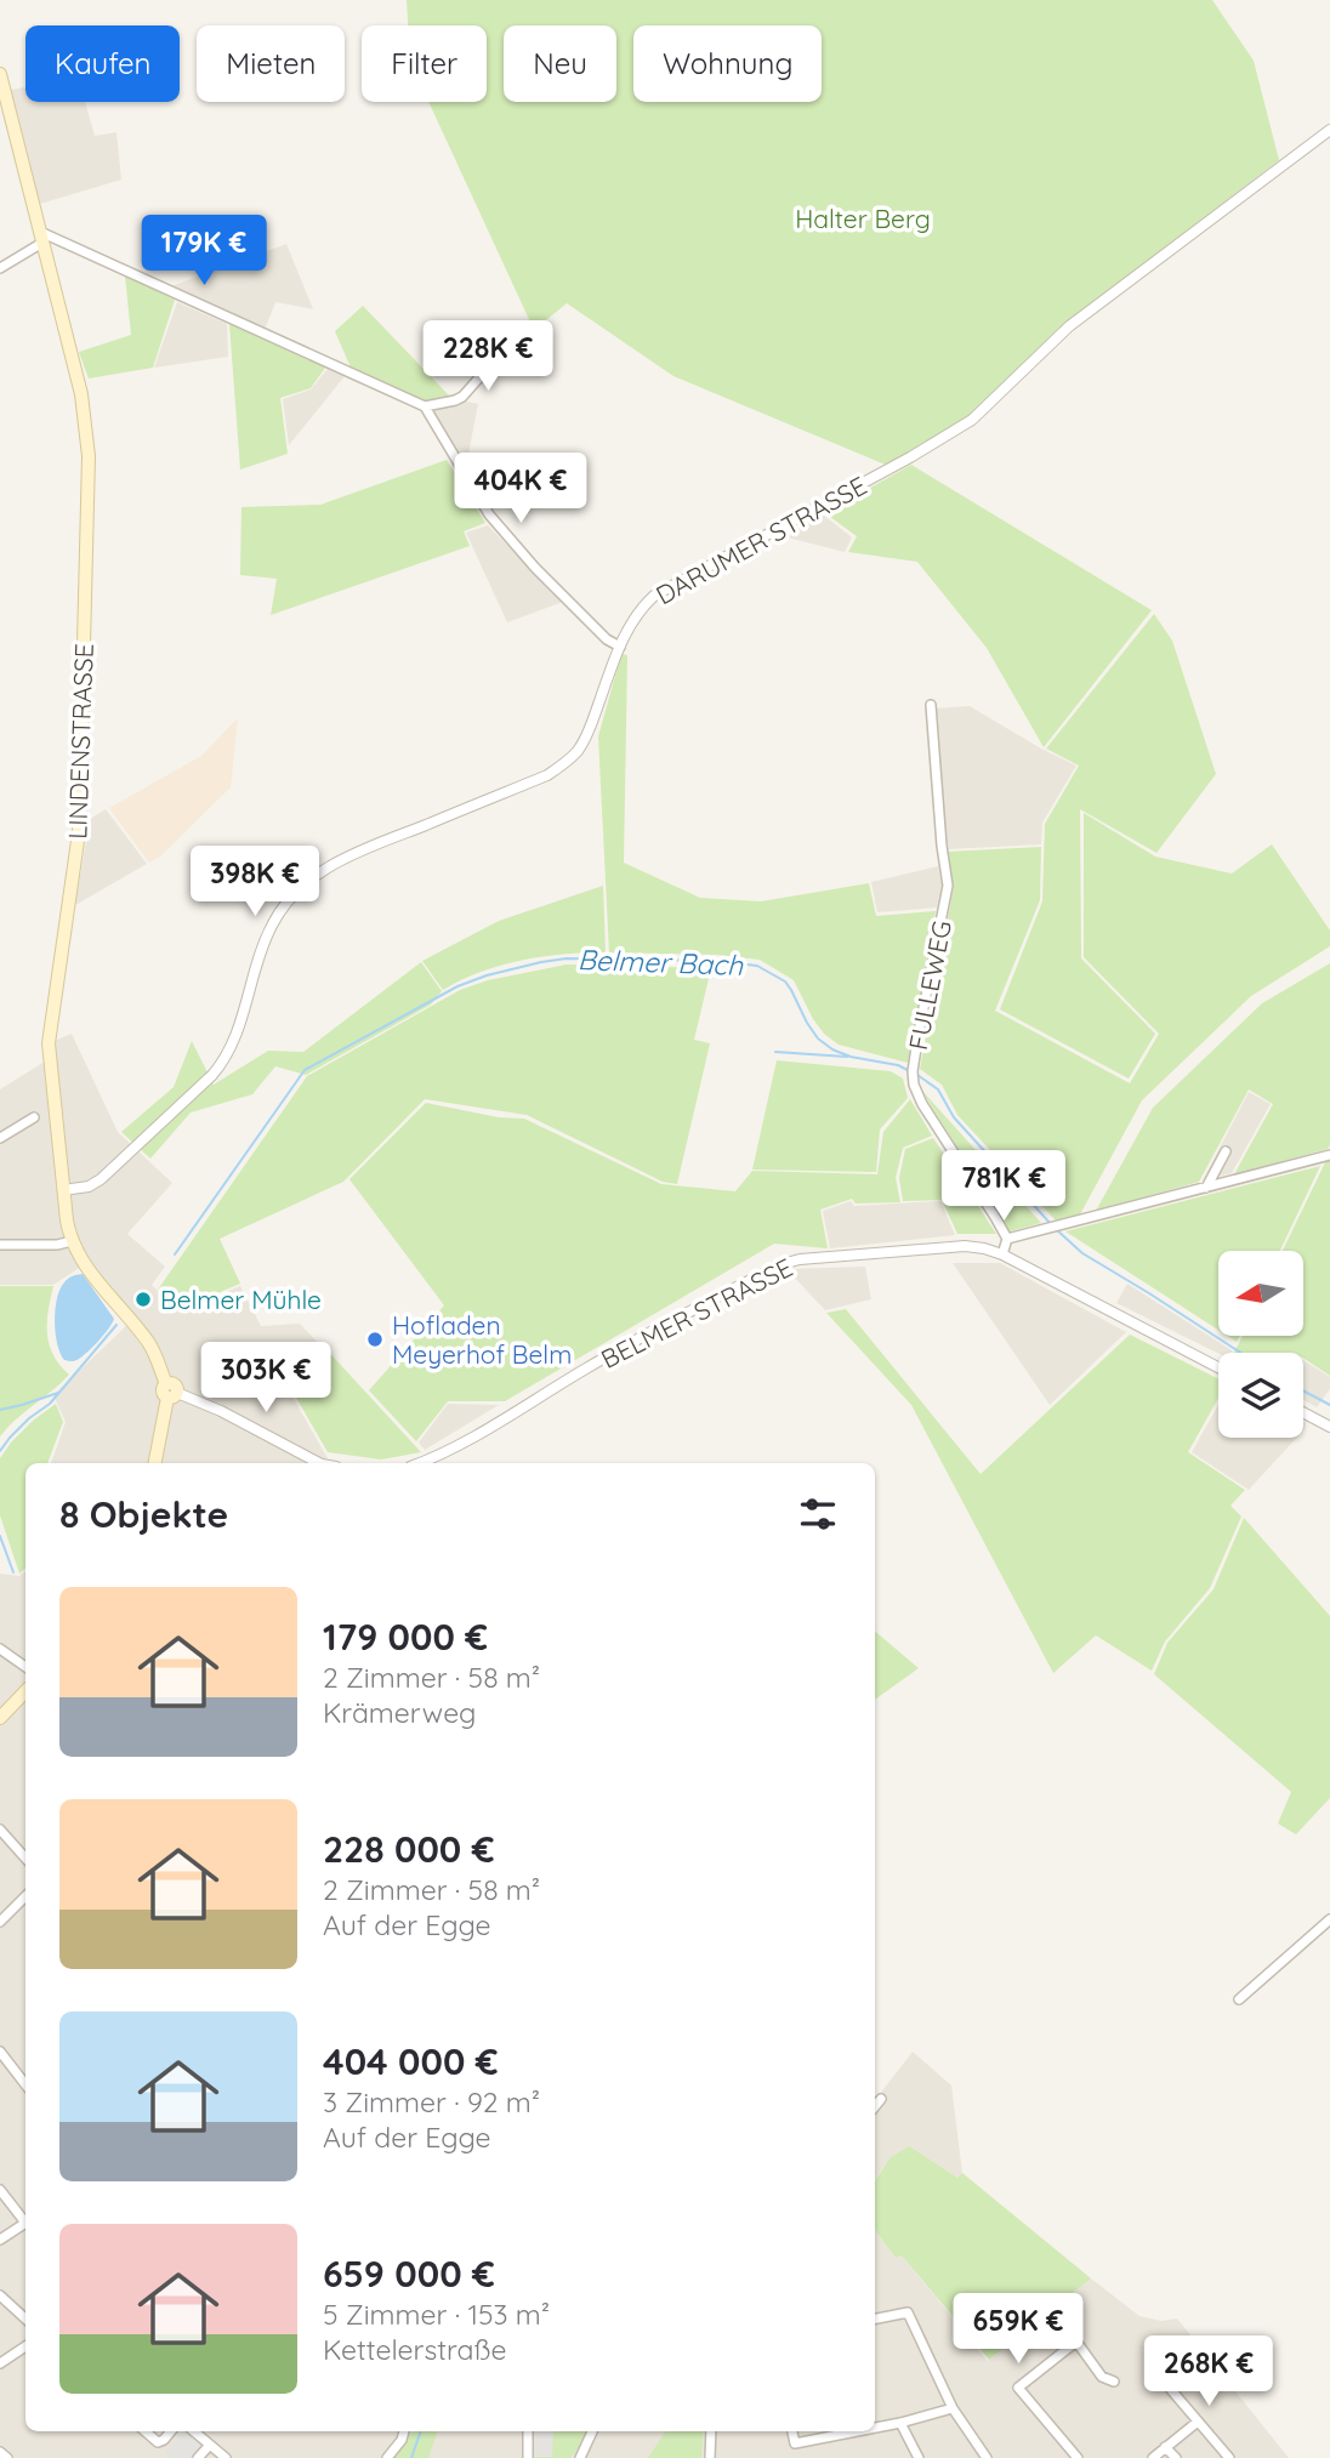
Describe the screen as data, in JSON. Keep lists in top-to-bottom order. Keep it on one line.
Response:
{"streets":{"main road":["LINDENSTRASSE"],"street":["DARUMER STRASSE","FULLEWEG","BELMER STRASSE"]},"crossings":[["DARUMER STRASSE","LINDENSTRASSE"]],"water":["Belmer Bach"],"parks":["Halter Berg"],"places":["Belmer Mühle","Hofladen Meyerhof Belm"],"north":"left","page":{"chip":["Kaufen","Mieten","Filter","Neu","Wohnung"],"price":["179K €","228K €","404K €","398K €","781K €","303K €","659K €","268K €"],"heading":"8 Objekte","list":[{"name":"179 000 €","note":"2 Zimmer · 58 m² · Krämerweg"},{"name":"228 000 €","note":"2 Zimmer · 58 m² · Auf der Egge"},{"name":"404 000 €","note":"3 Zimmer · 92 m² · Auf der Egge"},{"name":"659 000 €","note":"5 Zimmer · 153 m² · Kettelerstraße"}]}}
